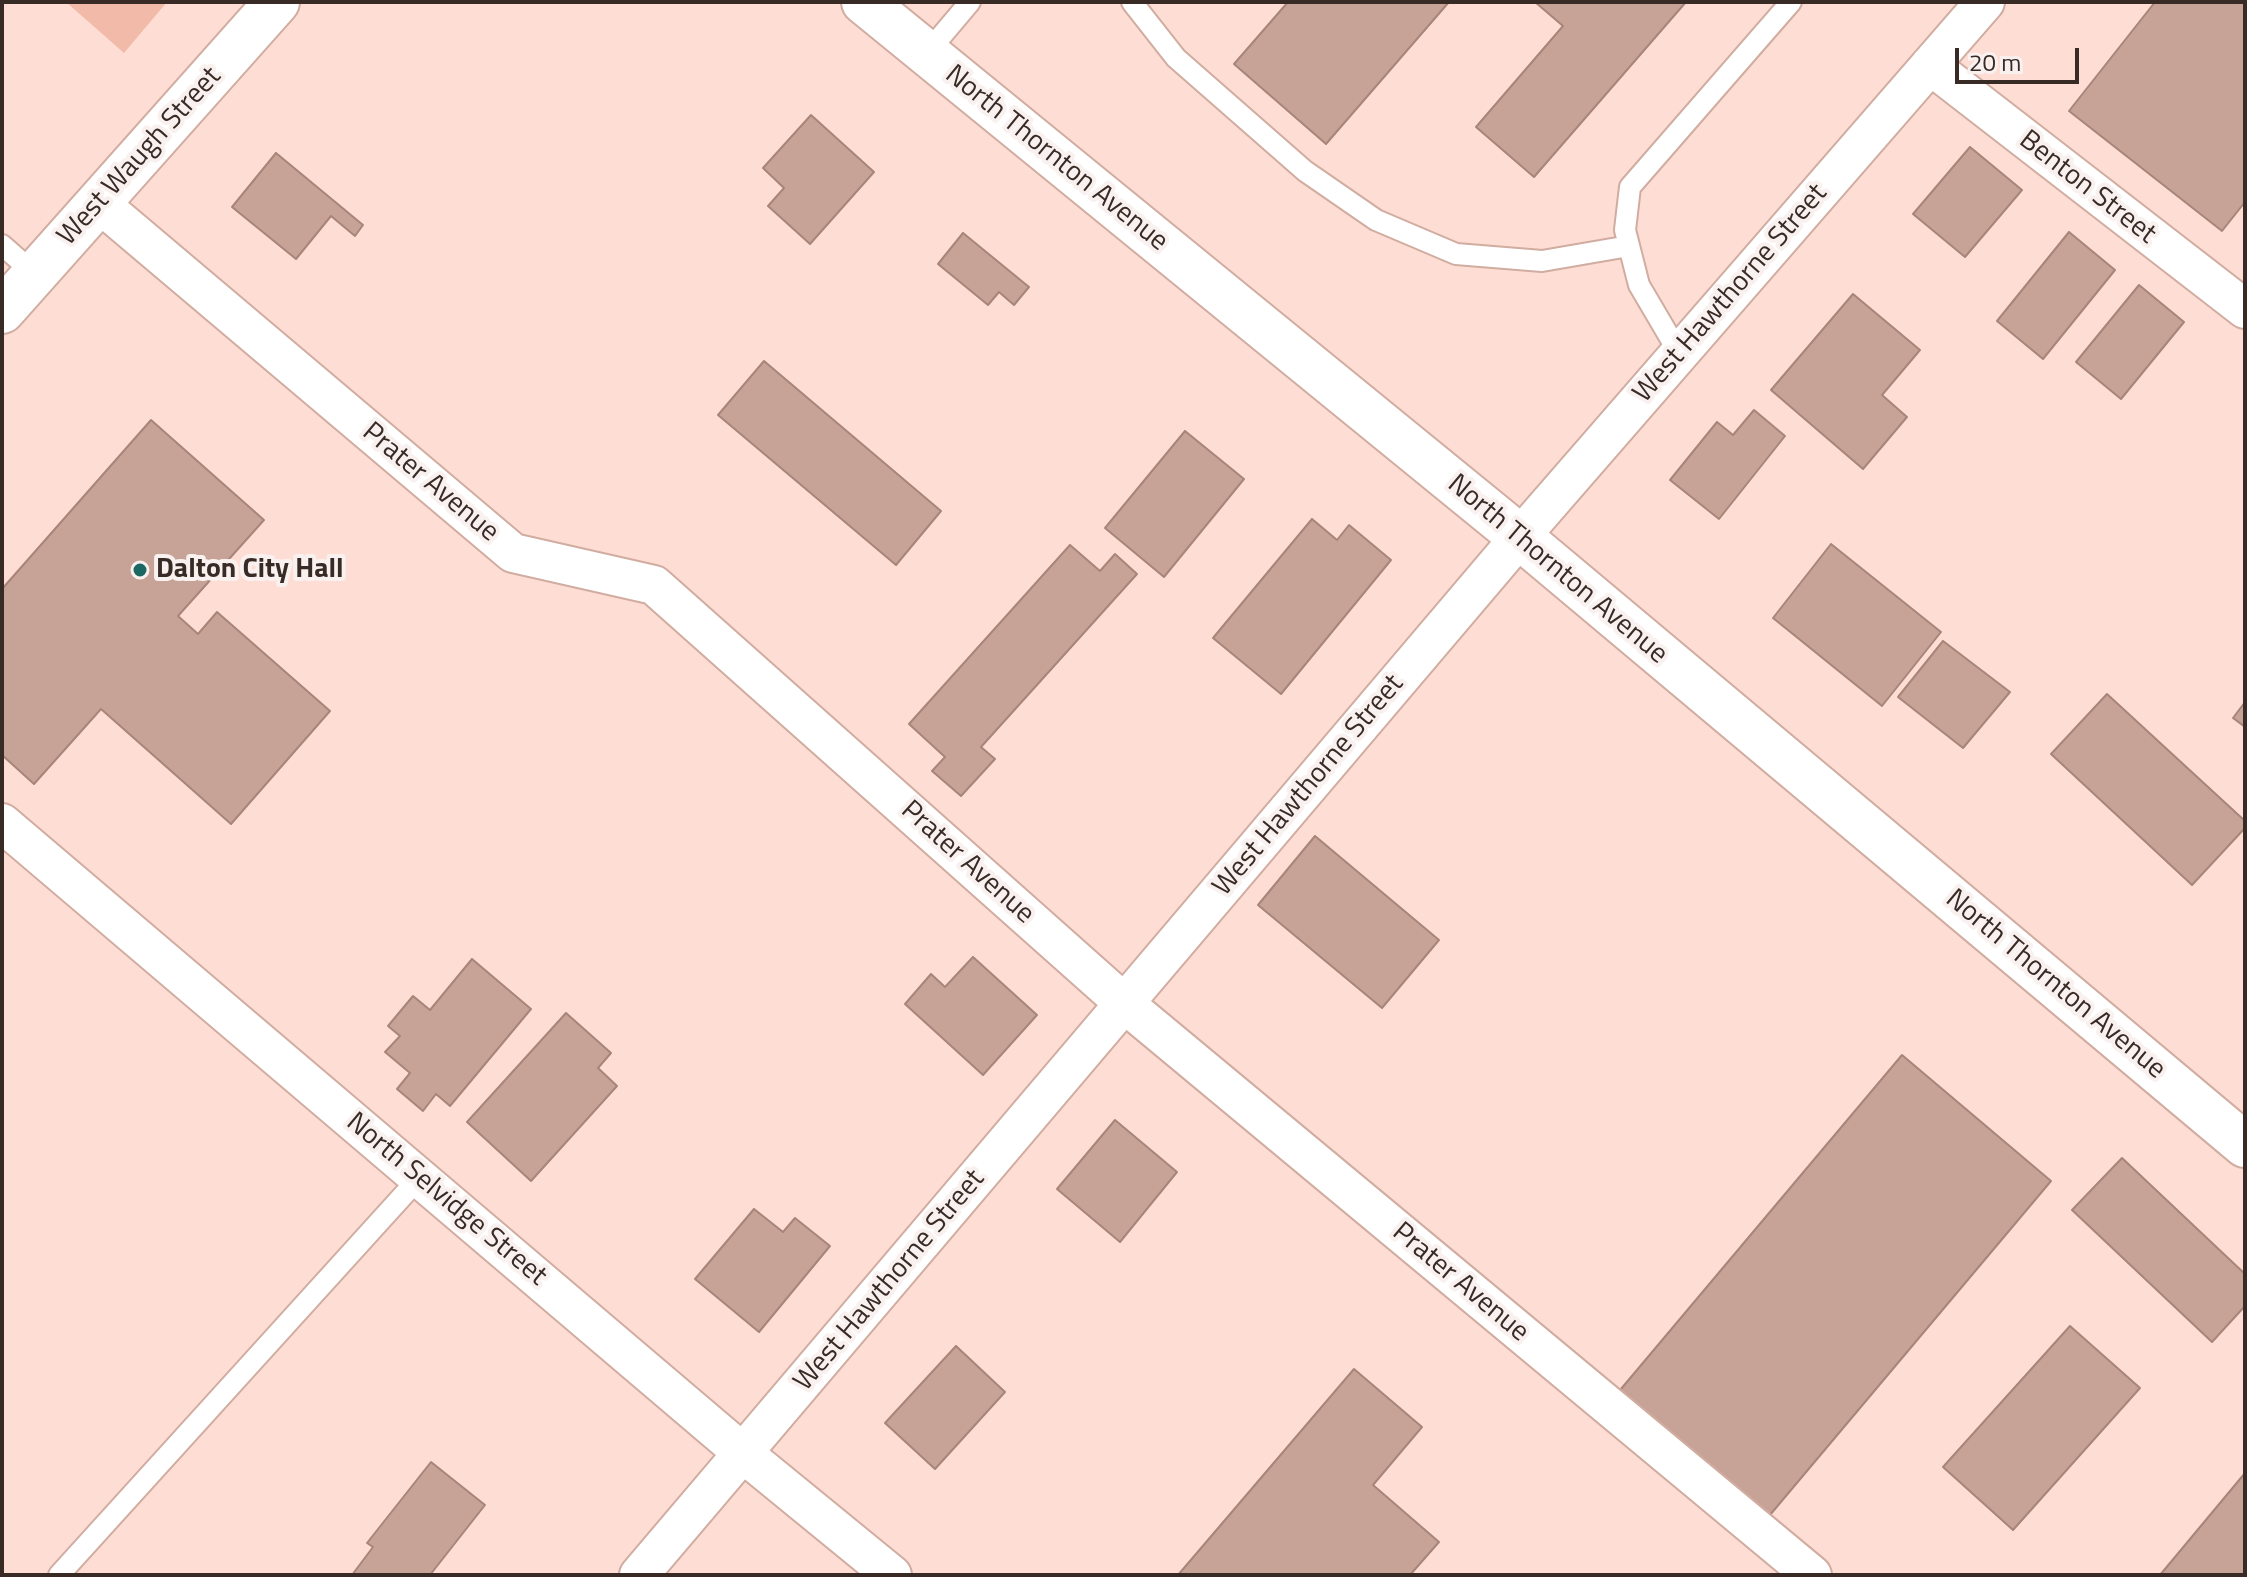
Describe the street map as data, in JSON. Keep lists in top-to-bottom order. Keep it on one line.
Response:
{"streets":{"main road":["West Waugh Street","North Thornton Avenue"],"street":["Benton Street","West Hawthorne Street","Prater Avenue","North Selvidge Street"]},"crossings":[["West Waugh Street","Prater Avenue"],["North Thornton Avenue","West Hawthorne Street"],["Benton Street","West Hawthorne Street"],["West Hawthorne Street","Prater Avenue"],["West Hawthorne Street","North Selvidge Street"]],"places":["Dalton City Hall"],"scale_bar":"20 m"}
